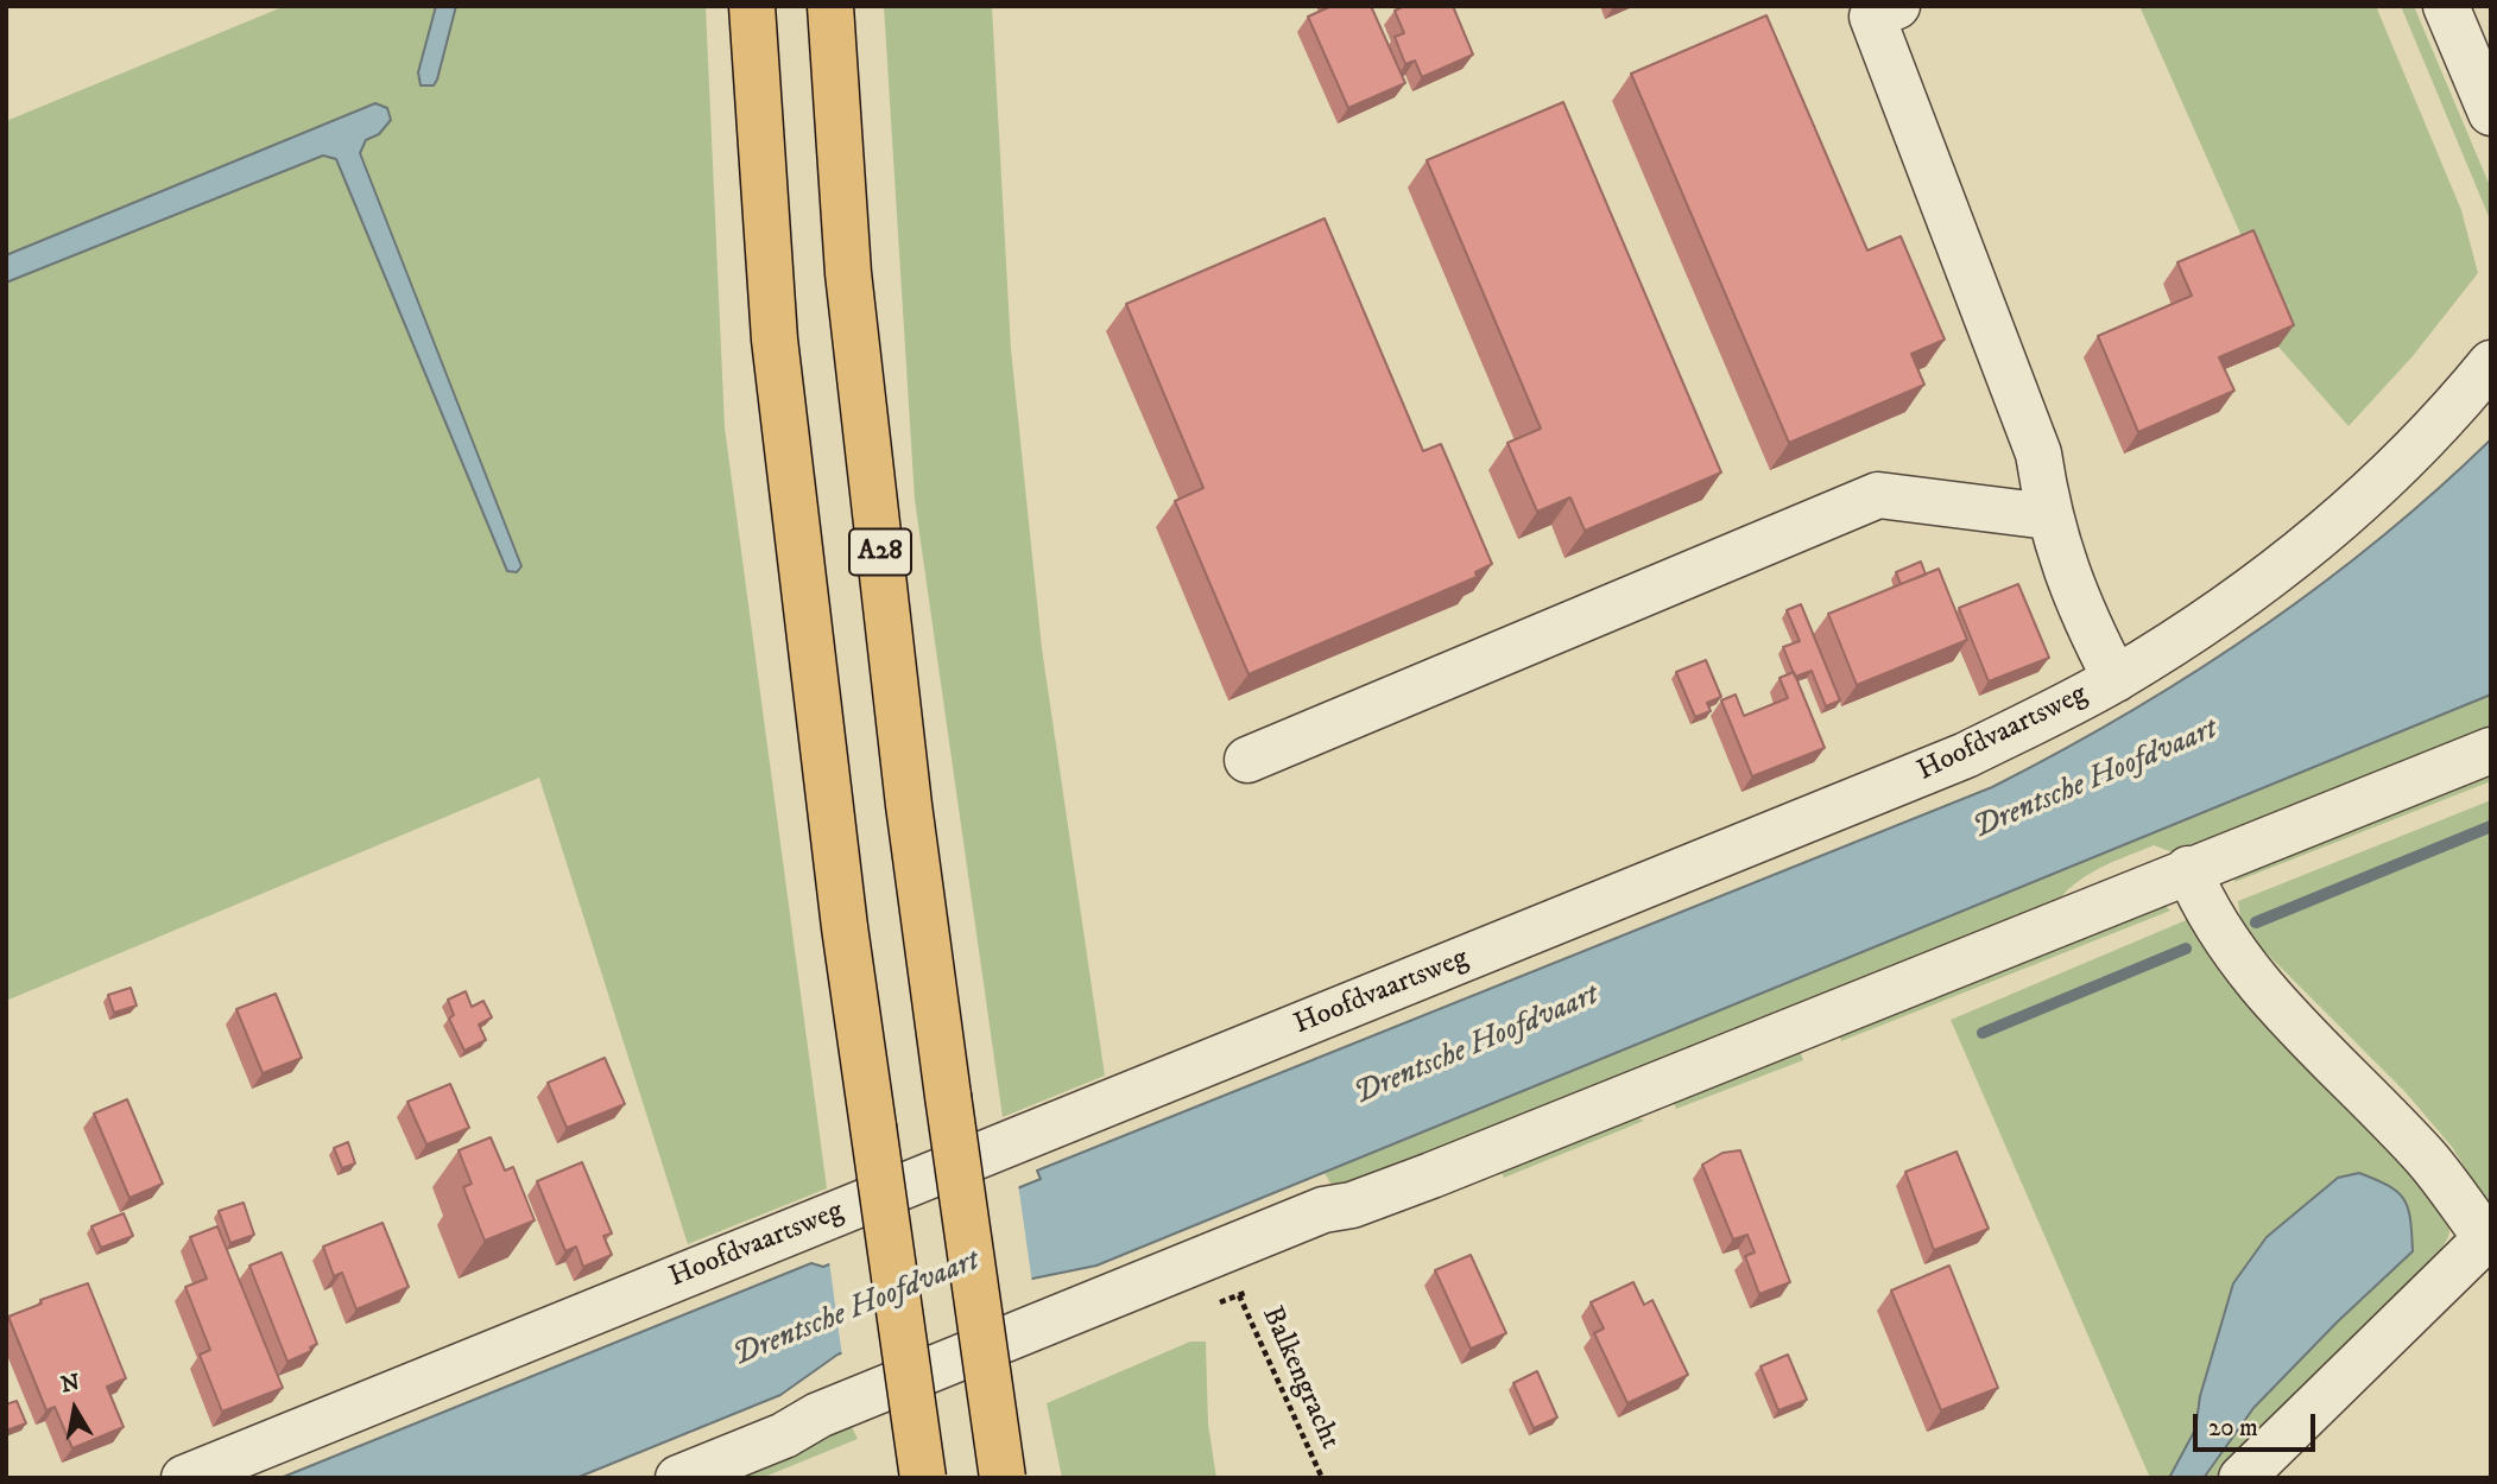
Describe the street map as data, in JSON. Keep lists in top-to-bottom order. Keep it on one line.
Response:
{"streets":{"highway":["A28"],"street":["Hoofdvaartsweg"],"path":["Balkengracht"]},"water":["Drentsche Hoofdvaart"],"scale_bar":"20 m","north":"top"}
